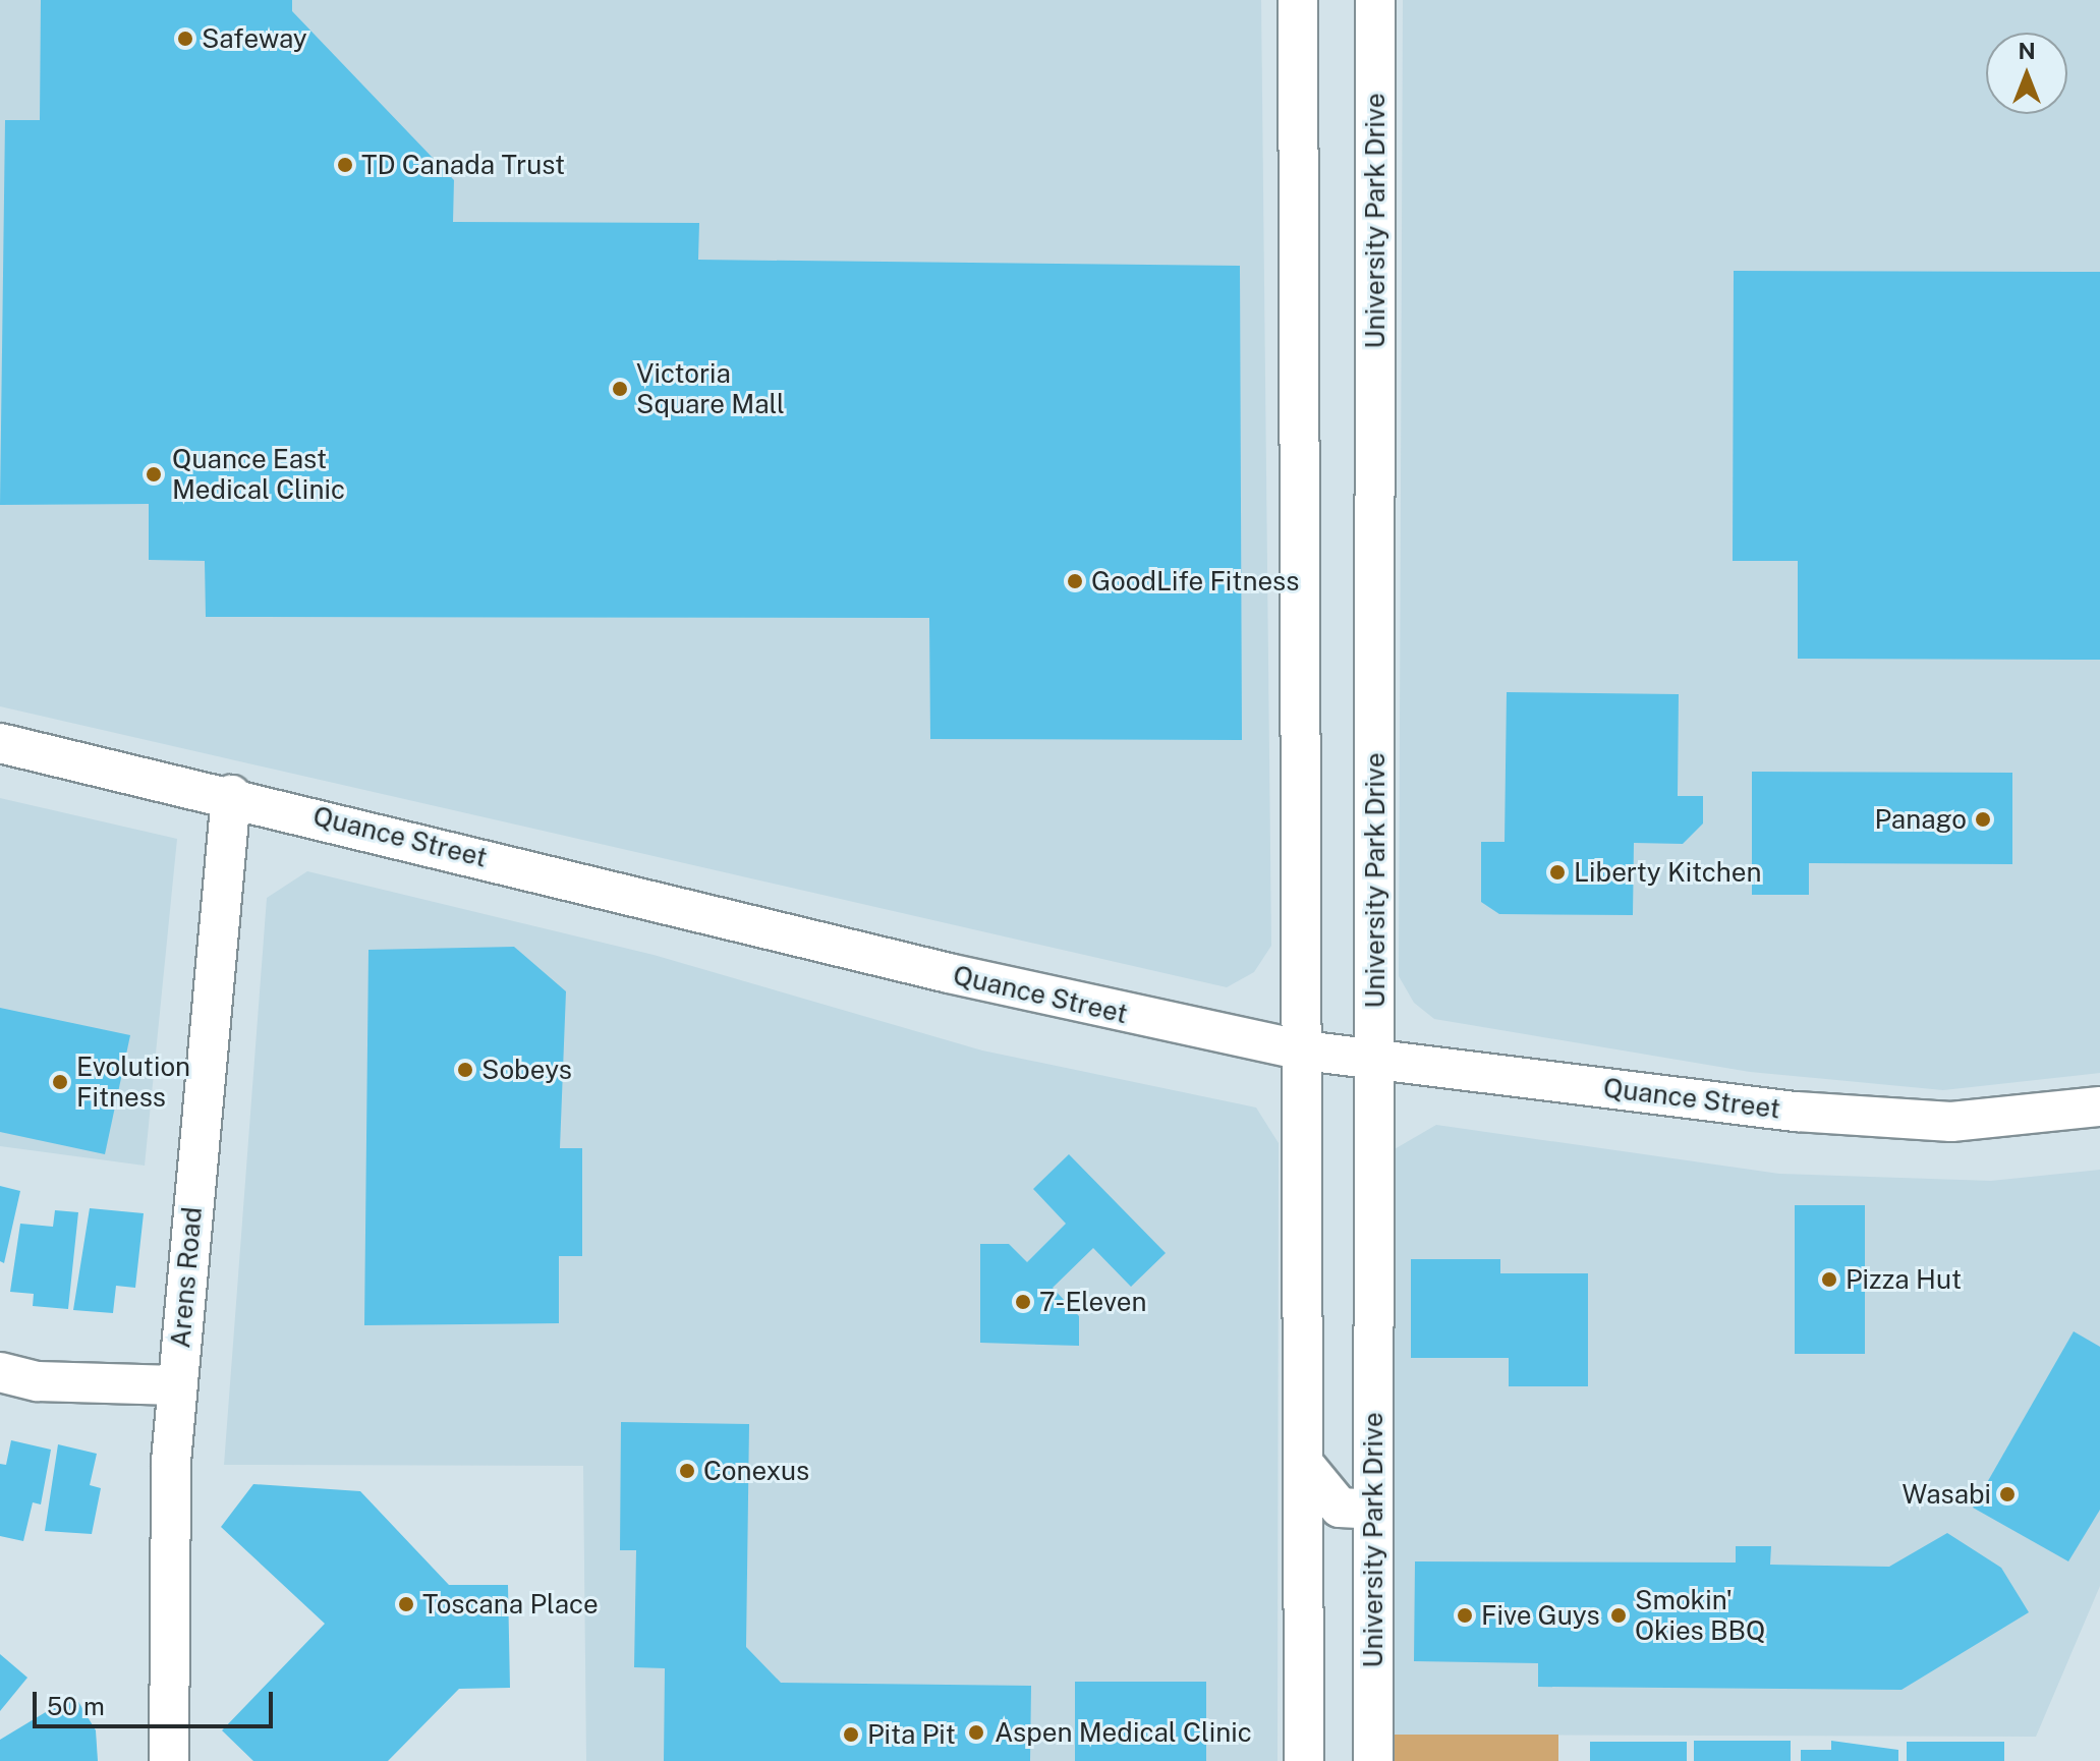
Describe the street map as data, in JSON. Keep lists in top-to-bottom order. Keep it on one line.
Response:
{"streets":{"street":["University Park Drive","Quance Street","Arens Road"]},"crossings":[["University Park Drive","Quance Street"],["Quance Street","Arens Road"]],"places":["Safeway","TD Canada Trust","Victoria Square Mall","Quance East Medical Clinic","GoodLife Fitness","Panago","Liberty Kitchen","Sobeys","Evolution Fitness","Pizza Hut","7-Eleven","Conexus","Wasabi","Toscana Place","Five Guys","Smokin' Okies BBQ","Aspen Medical Clinic","Pita Pit"],"scale_bar":"50 m","north":"top"}
